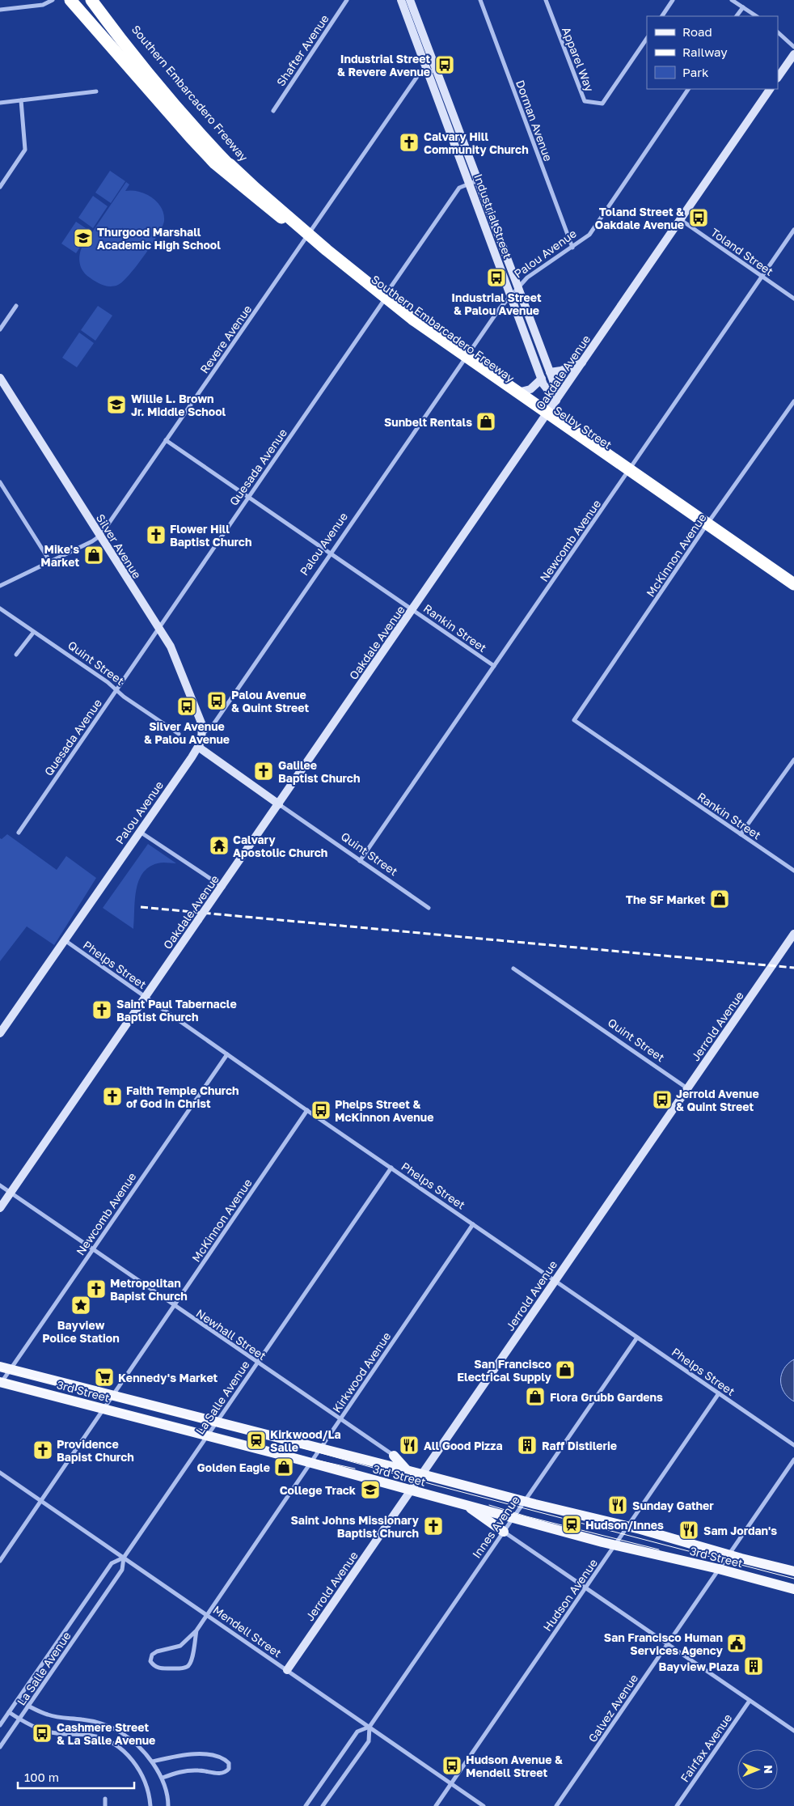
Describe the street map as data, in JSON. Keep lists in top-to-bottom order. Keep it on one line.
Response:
{"streets":{"highway":["Southern Embarcadero Freeway"],"main road":["3rd Street"],"street":["Shafter Avenue","Apparel Way","Dorman Avenue","Industrial Street","Toland Street","Palou Avenue","Revere Avenue","Oakdale Avenue","Selby Street","Quesada Avenue","Newcomb Avenue","Silver Avenue","McKinnon Avenue","Rankin Street","Quint Street","Phelps Street","Jerrold Avenue","Newhall Street","Kirkwood Avenue","La Salle Avenue","Innes Avenue","Hudson Avenue","Mendell Street","Galvez Avenue","Fairfax Avenue"]},"crossings":[["Southern Embarcadero Freeway","Selby Street"],["Dorman Avenue","Palou Avenue"],["Industrial Street","Palou Avenue"],["Industrial Street","Revere Avenue"],["Industrial Street","Oakdale Avenue"],["Industrial Street","Quesada Avenue"],["Toland Street","Oakdale Avenue"],["Toland Street","Newcomb Avenue"],["Palou Avenue","Selby Street"],["Palou Avenue","Silver Avenue"],["Palou Avenue","Rankin Street"],["Palou Avenue","Quint Street"],["Palou Avenue","Phelps Street"],["Revere Avenue","Selby Street"],["Revere Avenue","Silver Avenue"],["Revere Avenue","Rankin Street"],["Oakdale Avenue","Selby Street"],["Oakdale Avenue","Rankin Street"],["Oakdale Avenue","Quint Street"],["Oakdale Avenue","Phelps Street"],["Oakdale Avenue","Newhall Street"],["Selby Street","Quesada Avenue"],["Selby Street","Newcomb Avenue"],["Selby Street","McKinnon Avenue"],["Quesada Avenue","Silver Avenue"],["Quesada Avenue","Rankin Street"],["Quesada Avenue","Quint Street"],["Newcomb Avenue","Rankin Street"],["Newcomb Avenue","Quint Street"],["Newcomb Avenue","Phelps Street"],["Newcomb Avenue","Newhall Street"],["Newcomb Avenue","3rd Street"],["McKinnon Avenue","Rankin Street"],["McKinnon Avenue","Phelps Street"],["McKinnon Avenue","Newhall Street"],["McKinnon Avenue","3rd Street"],["McKinnon Avenue","Mendell Street"],["Quint Street","Jerrold Avenue"],["Phelps Street","Jerrold Avenue"],["Phelps Street","Kirkwood Avenue"],["Phelps Street","La Salle Avenue"],["Phelps Street","Innes Avenue"],["Phelps Street","Hudson Avenue"],["Jerrold Avenue","3rd Street"],["Jerrold Avenue","Mendell Street"],["Newhall Street","Kirkwood Avenue"],["Newhall Street","La Salle Avenue"],["Kirkwood Avenue","3rd Street"],["Kirkwood Avenue","Mendell Street"],["3rd Street","La Salle Avenue"],["3rd Street","Innes Avenue"],["3rd Street","Hudson Avenue"],["3rd Street","Galvez Avenue"],["La Salle Avenue","Mendell Street"],["Innes Avenue","Mendell Street"],["Hudson Avenue","Mendell Street"]],"places":{"bus stop":["Industrial Street & Revere Avenue","Toland Street & Oakdale Avenue","Industrial Street & Palou Avenue","Palou Avenue & Quint Street","Silver Avenue & Palou Avenue","Jerrold Avenue & Quint Street","Phelps Street & McKinnon Avenue","Cashmere Street & La Salle Avenue","Hudson Avenue & Mendell Street"],"church":["Calvary Hill Community Church","Flower Hill Baptist Church","Galilee Baptist Church","Saint Paul Tabernacle Baptist Church","Faith Temple Church of God in Christ","Metropolitan Bapist Church","Providence Bapist Church","Saint Johns Missionary Baptist Church"],"school or university":["Thurgood Marshall Academic High School","Willie L. Brown Jr. Middle School","College Track"],"shop":["Sunbelt Rentals","Mike's Market","The SF Market","San Francisco Electrical Supply","Flora Grubb Gardens","Golden Eagle"],"temple":["Calvary Apostolic Church"],"place":["Bayview Police Station"],"supermarket":["Kennedy's Market"],"station":["Kirkwood/La Salle","Hudson/Innes"],"restaurant":["All Good Pizza","Sunday Gather","Sam Jordan's"],"building":["Raff Distilerie","Bayview Plaza"],"public building":["San Francisco Human Services Agency"]},"legend":["Road","Railway","Park"],"scale_bar":"100 m","north":"right"}
